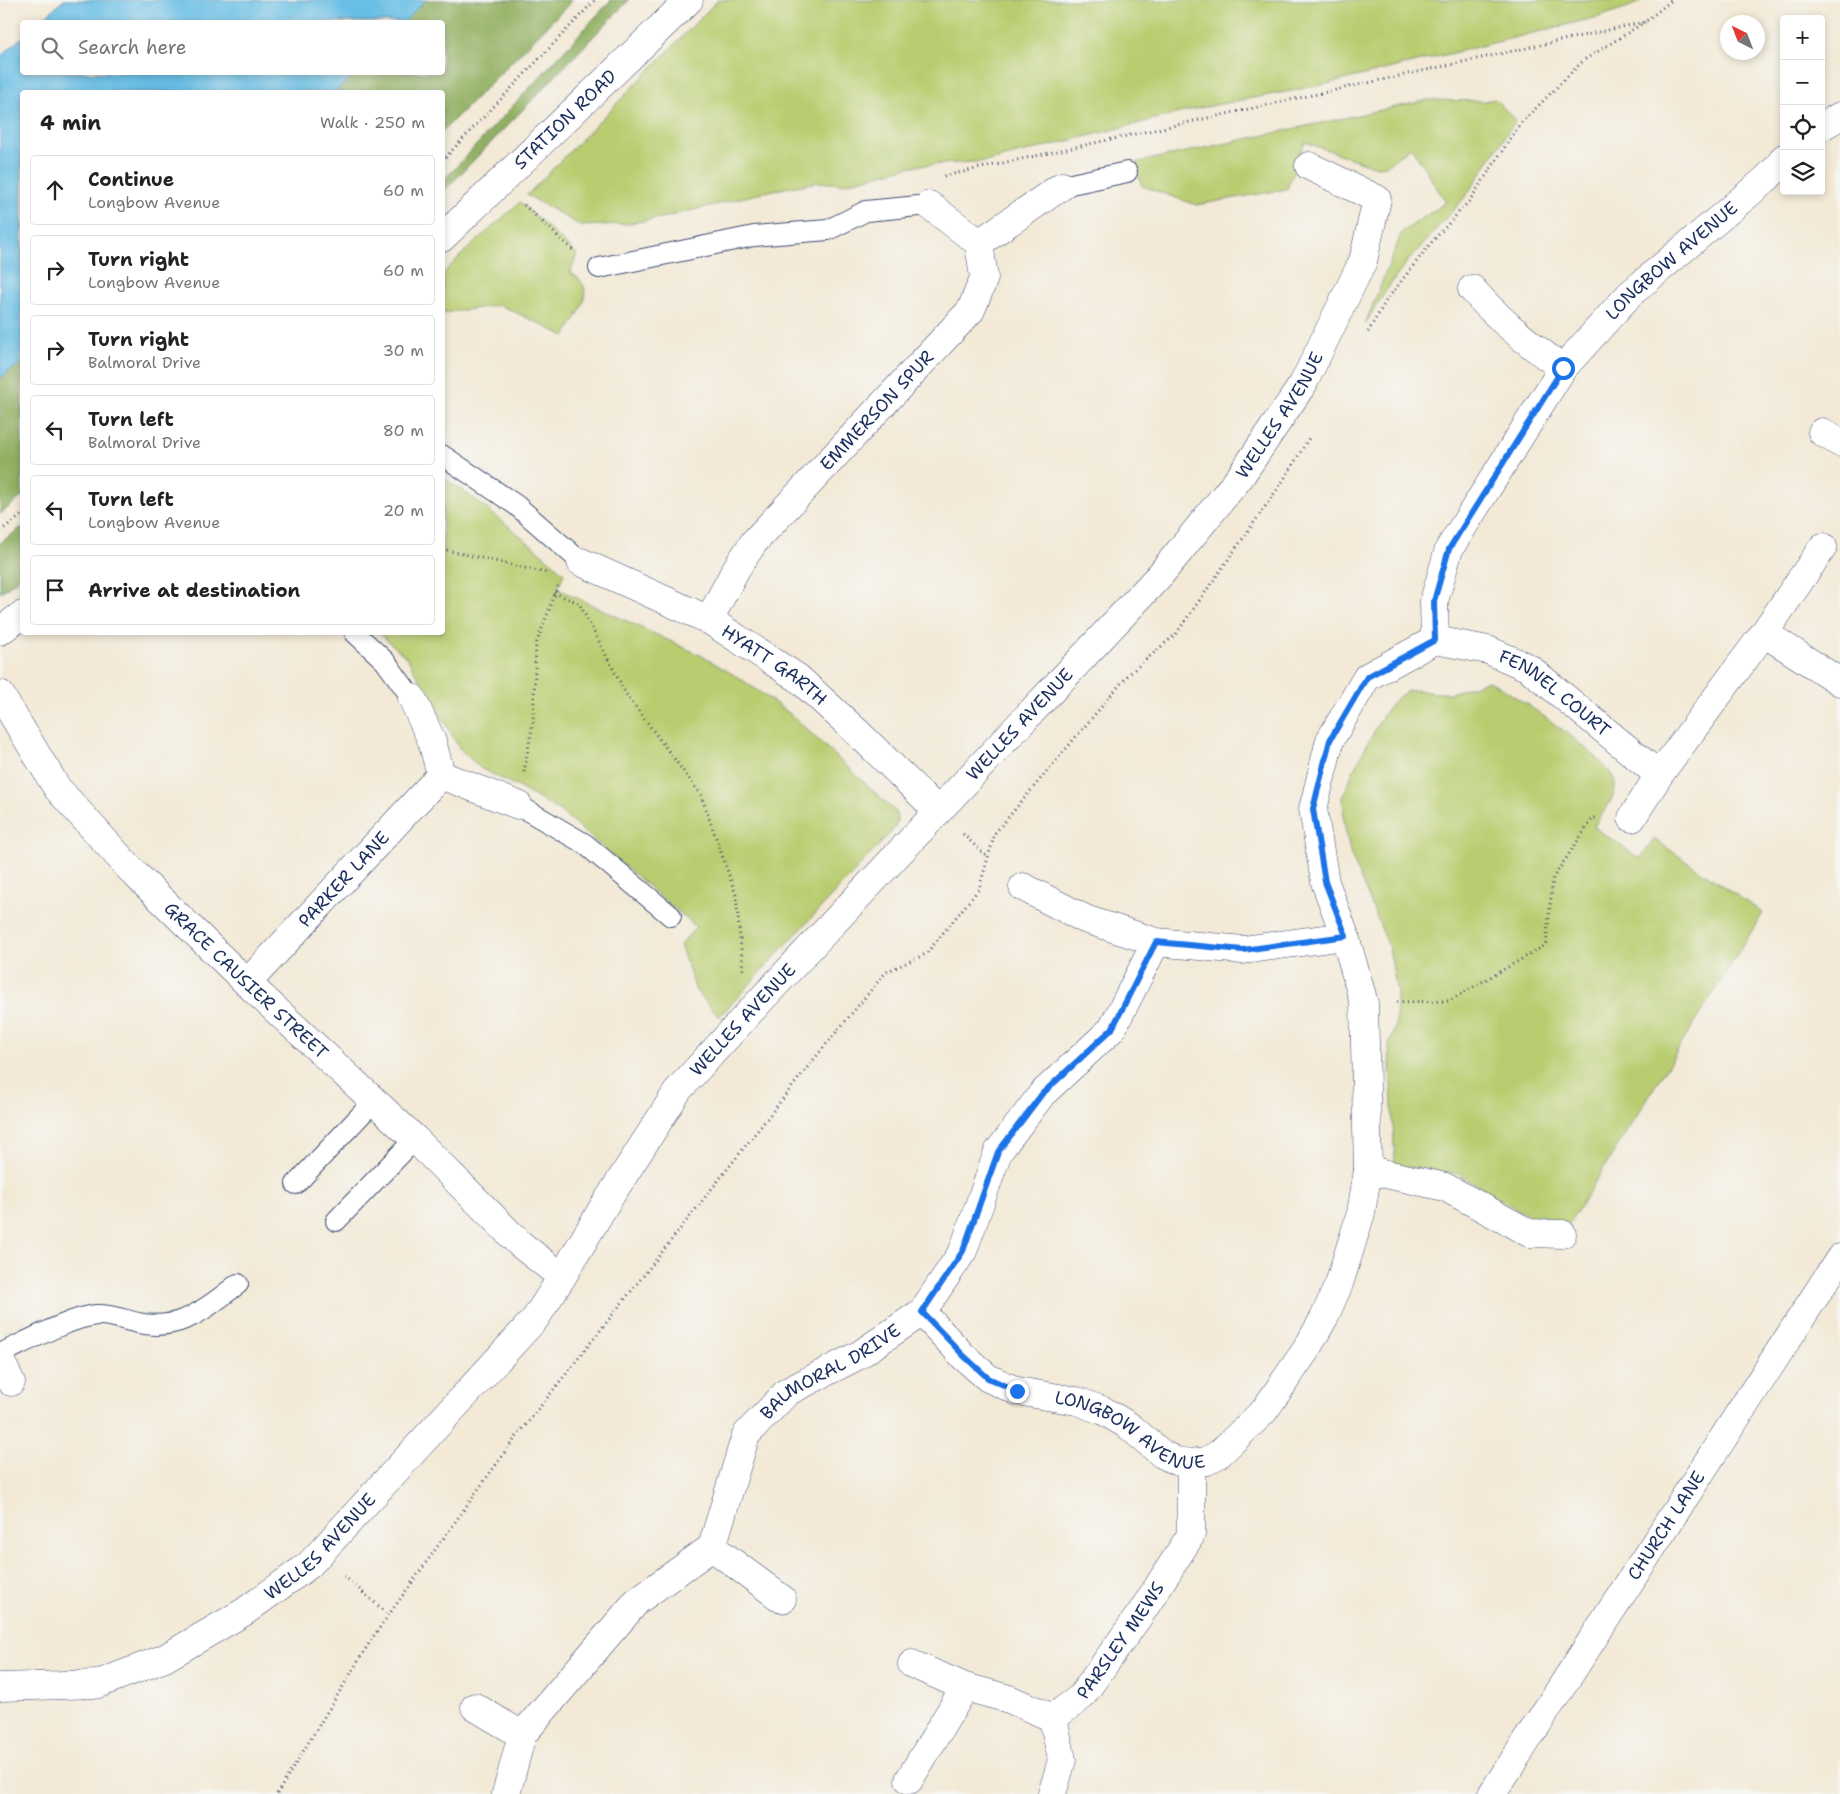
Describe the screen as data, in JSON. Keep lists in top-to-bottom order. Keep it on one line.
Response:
{"streets":{"street":["STATION ROAD","LONGBOW AVENUE","EMMERSON SPUR","WELLES AVENUE","HYATT GARTH","FENNEL COURT","PARKER LANE","GRACE CAUSIER STREET","BALMORAL DRIVE","CHURCH LANE","PARSLEY MEWS"]},"crossings":[["LONGBOW AVENUE","FENNEL COURT"],["LONGBOW AVENUE","BALMORAL DRIVE"],["LONGBOW AVENUE","PARSLEY MEWS"],["EMMERSON SPUR","HYATT GARTH"],["WELLES AVENUE","HYATT GARTH"],["WELLES AVENUE","GRACE CAUSIER STREET"],["PARKER LANE","GRACE CAUSIER STREET"]],"north":"top left","page":{"map_buttons":["+","−"],"search":"Search here","heading":["4 min","Walk · 250 m"],"list":[["Continue","Longbow Avenue","60 m"],["Turn right","Longbow Avenue","60 m"],["Turn right","Balmoral Drive","30 m"],["Turn left","Balmoral Drive","80 m"],["Turn left","Longbow Avenue","20 m"],"Arrive at destination"]}}
